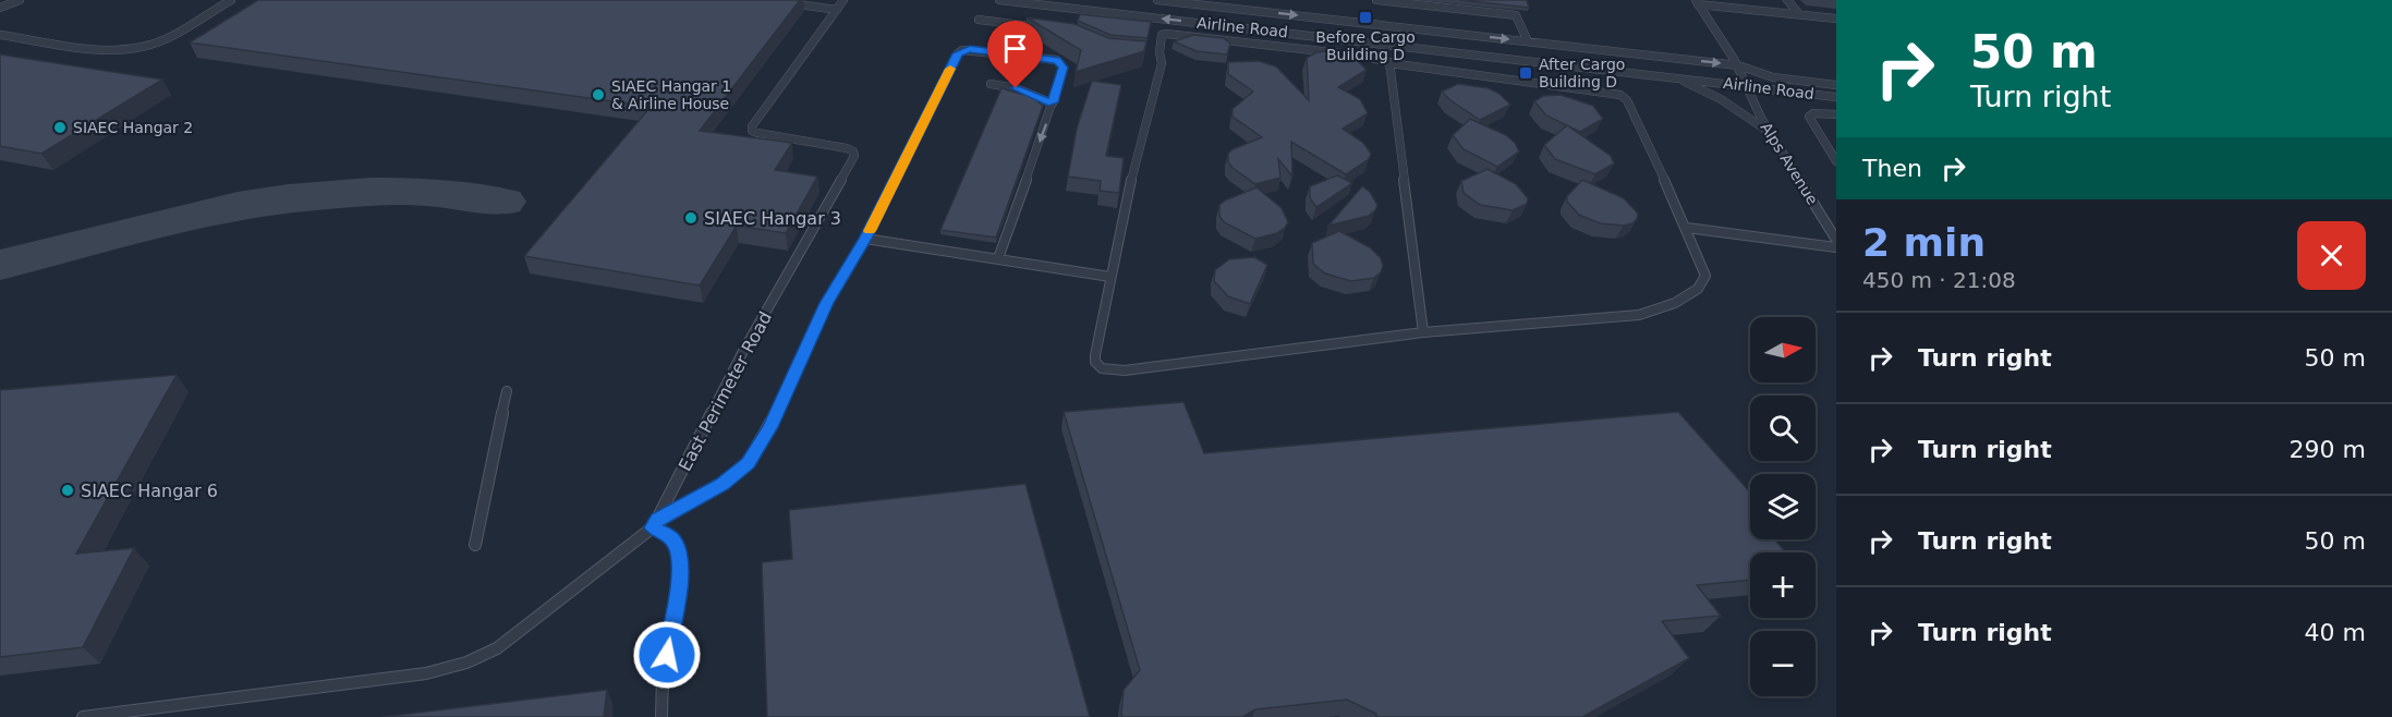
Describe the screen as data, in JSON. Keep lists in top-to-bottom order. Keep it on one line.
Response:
{"streets":{"lane":["Airline Road","Alps Avenue","East Perimeter Road"]},"crossings":[["Airline Road","Alps Avenue"]],"places":{"transit":["Before Cargo Building D","After Cargo Building D"],"other":["SIAEC Hangar 1 & Airline House","SIAEC Hangar 2","SIAEC Hangar 3","SIAEC Hangar 6"]},"north":"right","page":{"turn":["50 m","Turn right"],"then":"Then","heading":["2 min","450 m · 21:08"],"list":[{"name":"Turn right","value":"50 m"},{"name":"Turn right","value":"290 m"},{"name":"Turn right","value":"50 m"},{"name":"Turn right","value":"40 m"}],"map_buttons":["+","−"]}}
